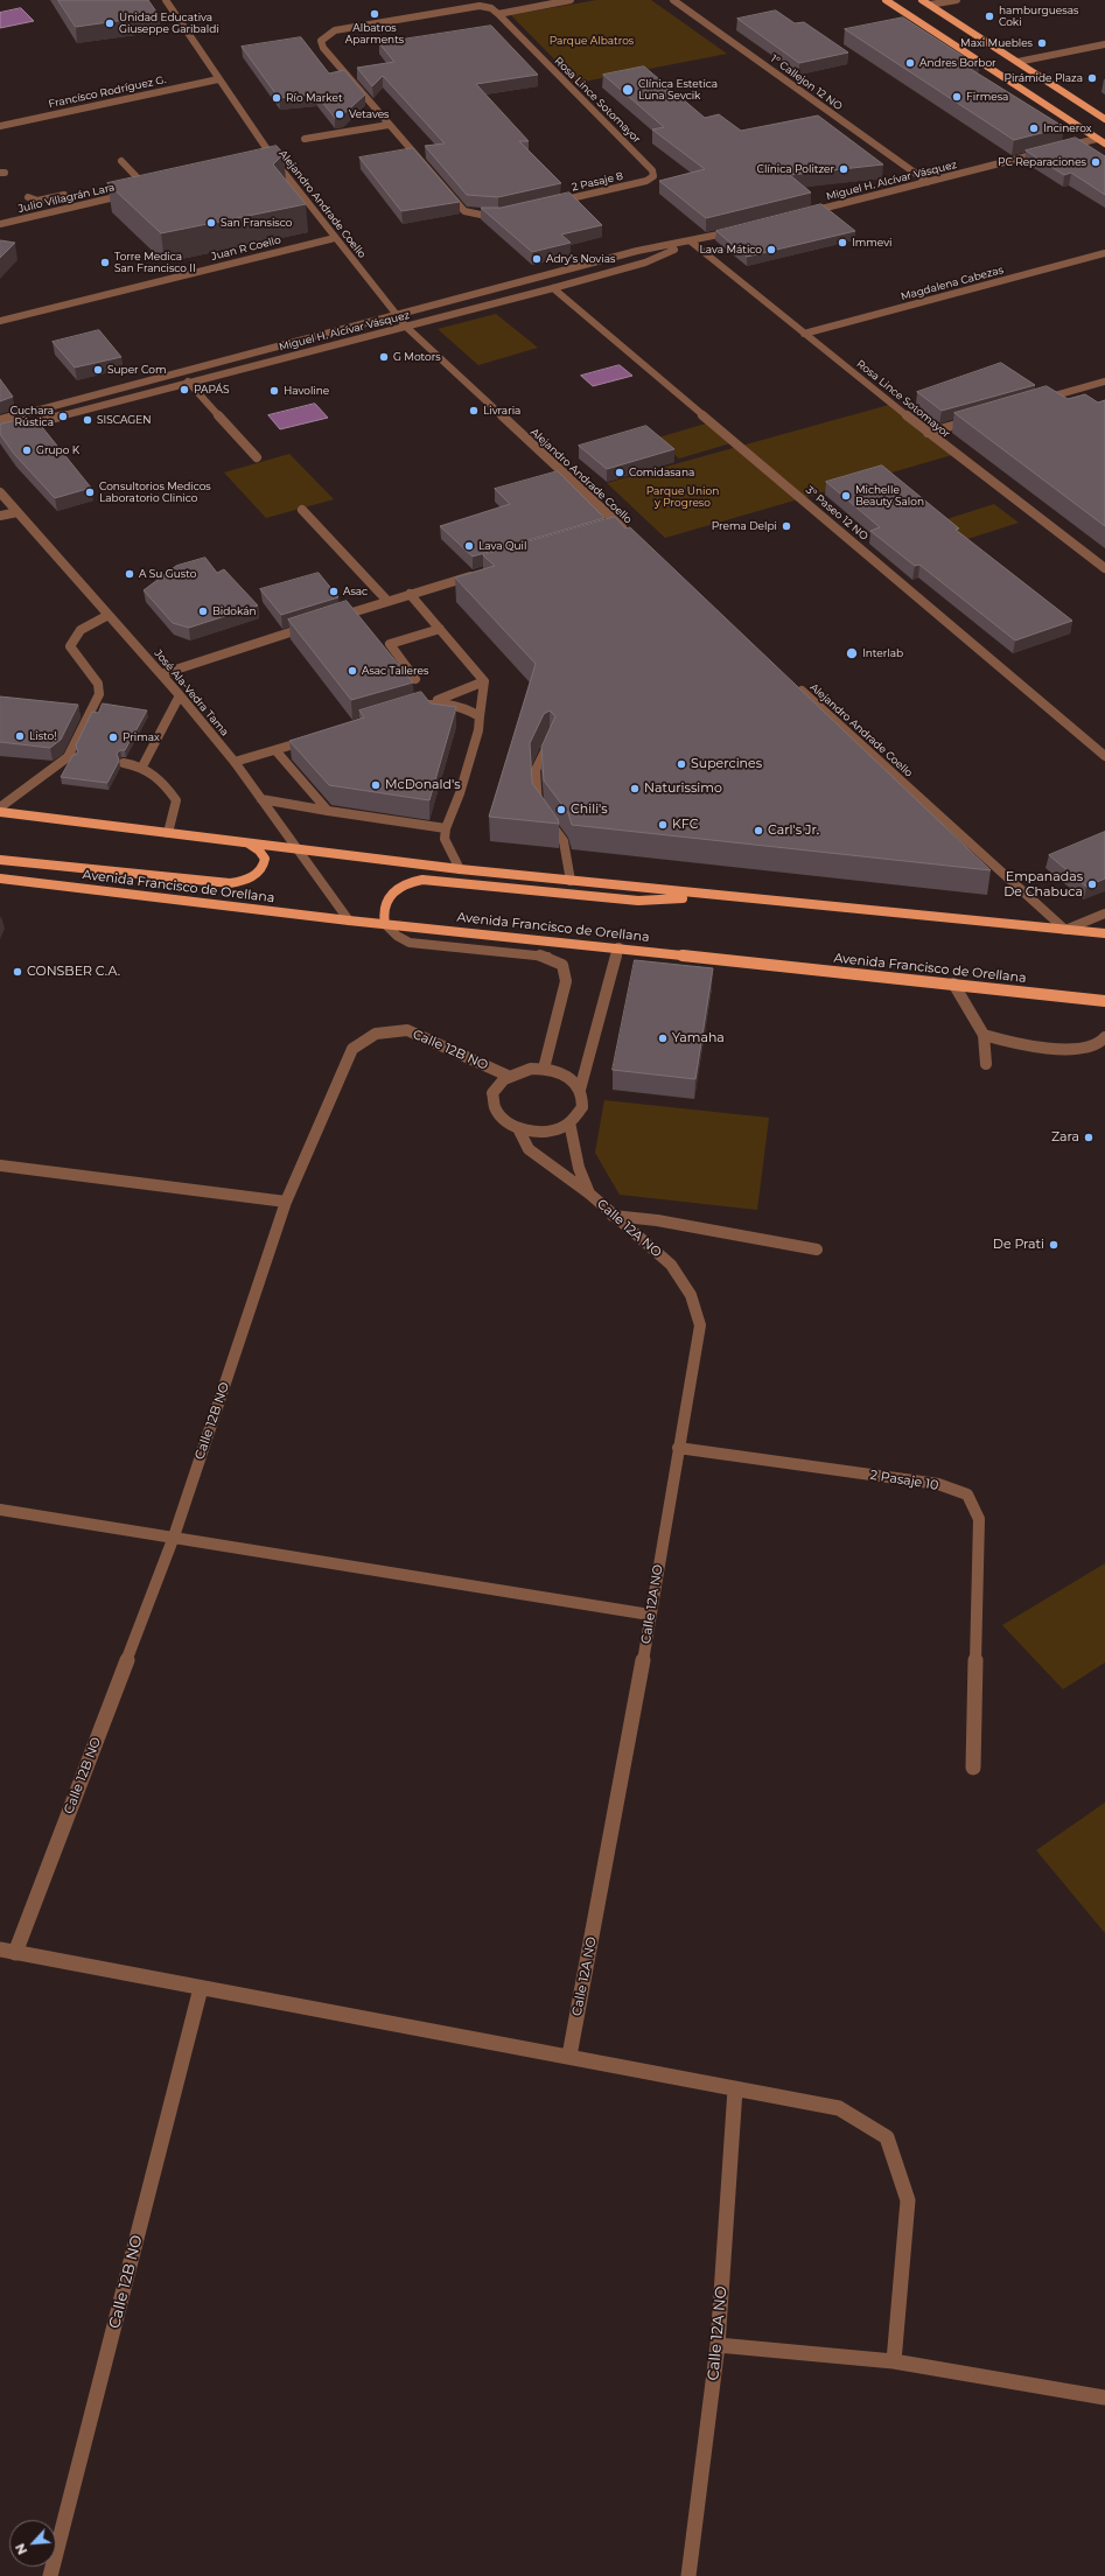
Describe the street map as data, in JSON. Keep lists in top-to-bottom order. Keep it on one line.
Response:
{"streets":{"main road":["Avenida Francisco de Orellana"],"street":["1º Callejon 12 NO","Francísco Rodríguez G.","Rosa Lince Sotomayor","Miguel H. Alcívar Vásquez","2 Pasaje 8","Julio Villagrán Lara","Alejandro Andrade Coello","Juan R Coello","Magdalena Cabezas","3º Paseo 12 NO","José Ala-Vedra Tama","Calle 12B NO","Calle 12A NO","2 Pasaje 10"]},"crossings":[["1º Callejon 12 NO","Miguel H. Alcívar Vásquez"],["Francísco Rodríguez G.","Alejandro Andrade Coello"],["Rosa Lince Sotomayor","Miguel H. Alcívar Vásquez"],["Rosa Lince Sotomayor","2 Pasaje 8"],["Rosa Lince Sotomayor","Magdalena Cabezas"],["Miguel H. Alcívar Vásquez","Alejandro Andrade Coello"],["Miguel H. Alcívar Vásquez","3º Paseo 12 NO"],["Alejandro Andrade Coello","Juan R Coello"],["José Ala-Vedra Tama","Avenida Francisco de Orellana"],["Calle 12B NO","Calle 12A NO"],["Calle 12A NO","2 Pasaje 10"]],"parks":["Parque Albatros","Parque Union y Progreso"],"places":["Albatros Aparments","hamburguesas Coki","Unidad Educativa Giuseppe Garibaldi","Maxi Muebles","Andres Borbor","Pirámide Plaza","Clínica Estetica Luna Sevcik","Firmesa","Río Market","Vetaves","Incinerox","PC Reparaciones","Clínica Politzer","San Fransisco","Immevi","Lava Mático","Adry's Novias","Torre Medica San Francisco II","G Motors","Super Com","PAPÁS","Havoline","Livraria","Cuchara Rústica","SISCAGEN","Grupo K","Comidasana","Consultorios Medicos Laboratorio Clinico","Michelle Beauty Salon","Prema Delpi","Lava Quil","A Su Gusto","Asac","Bidokán","Interlab","Asac Talleres","Listo!","Primax","Supercines","McDonald's","Naturissimo","Chili's","KFC","Carl's Jr.","Empanadas De Chabuca","CONSBER C.A.","Yamaha","Zara","De Prati"],"north":"bottom left"}
